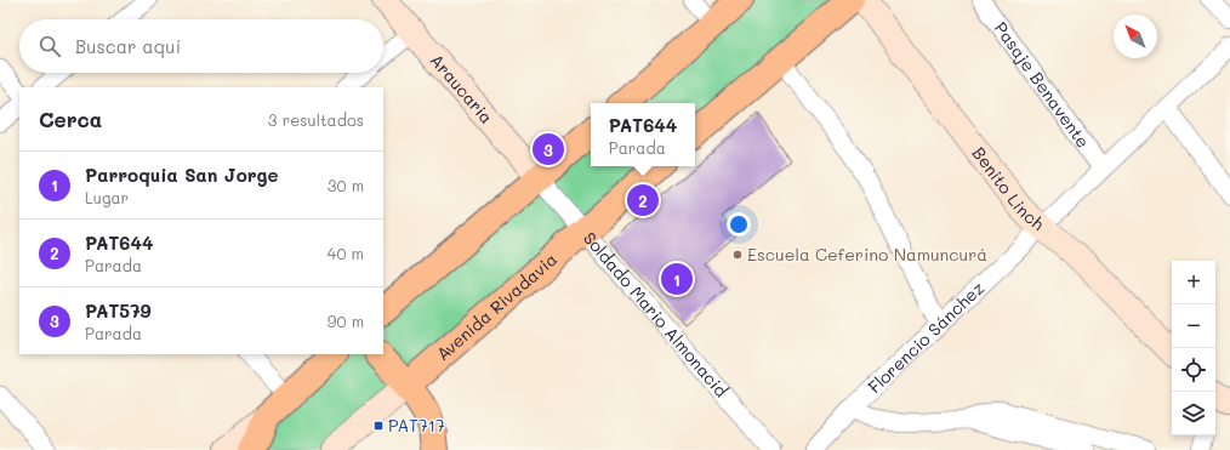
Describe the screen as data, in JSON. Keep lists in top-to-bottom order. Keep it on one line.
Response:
{"streets":{"main road":["Avenida Rivadavia"],"street":["Pasaje Benavente","Araucaria","Benito Linch","Soldado Mario Almonacid","Florencio Sánchez"]},"crossings":[["Pasaje Benavente","Florencio Sánchez"],["Araucaria","Soldado Mario Almonacid"],["Benito Linch","Florencio Sánchez"],["Avenida Rivadavia","Soldado Mario Almonacid"]],"places":{"other":["Escuela Ceferino Namuncurá"],"transit":["PAT717"]},"north":"top left","page":{"search":"Buscar aquí","heading":["Cerca","3 resultados"],"popup":["PAT644","Parada"],"pins":["3","2","1"],"list":[{"mark":"1","name":"Parroquia San Jorge","note":"Lugar","value":"30 m"},{"mark":"2","name":"PAT644","note":"Parada","value":"40 m"},{"mark":"3","name":"PAT579","note":"Parada","value":"90 m"}],"map_buttons":["+","−"]}}
